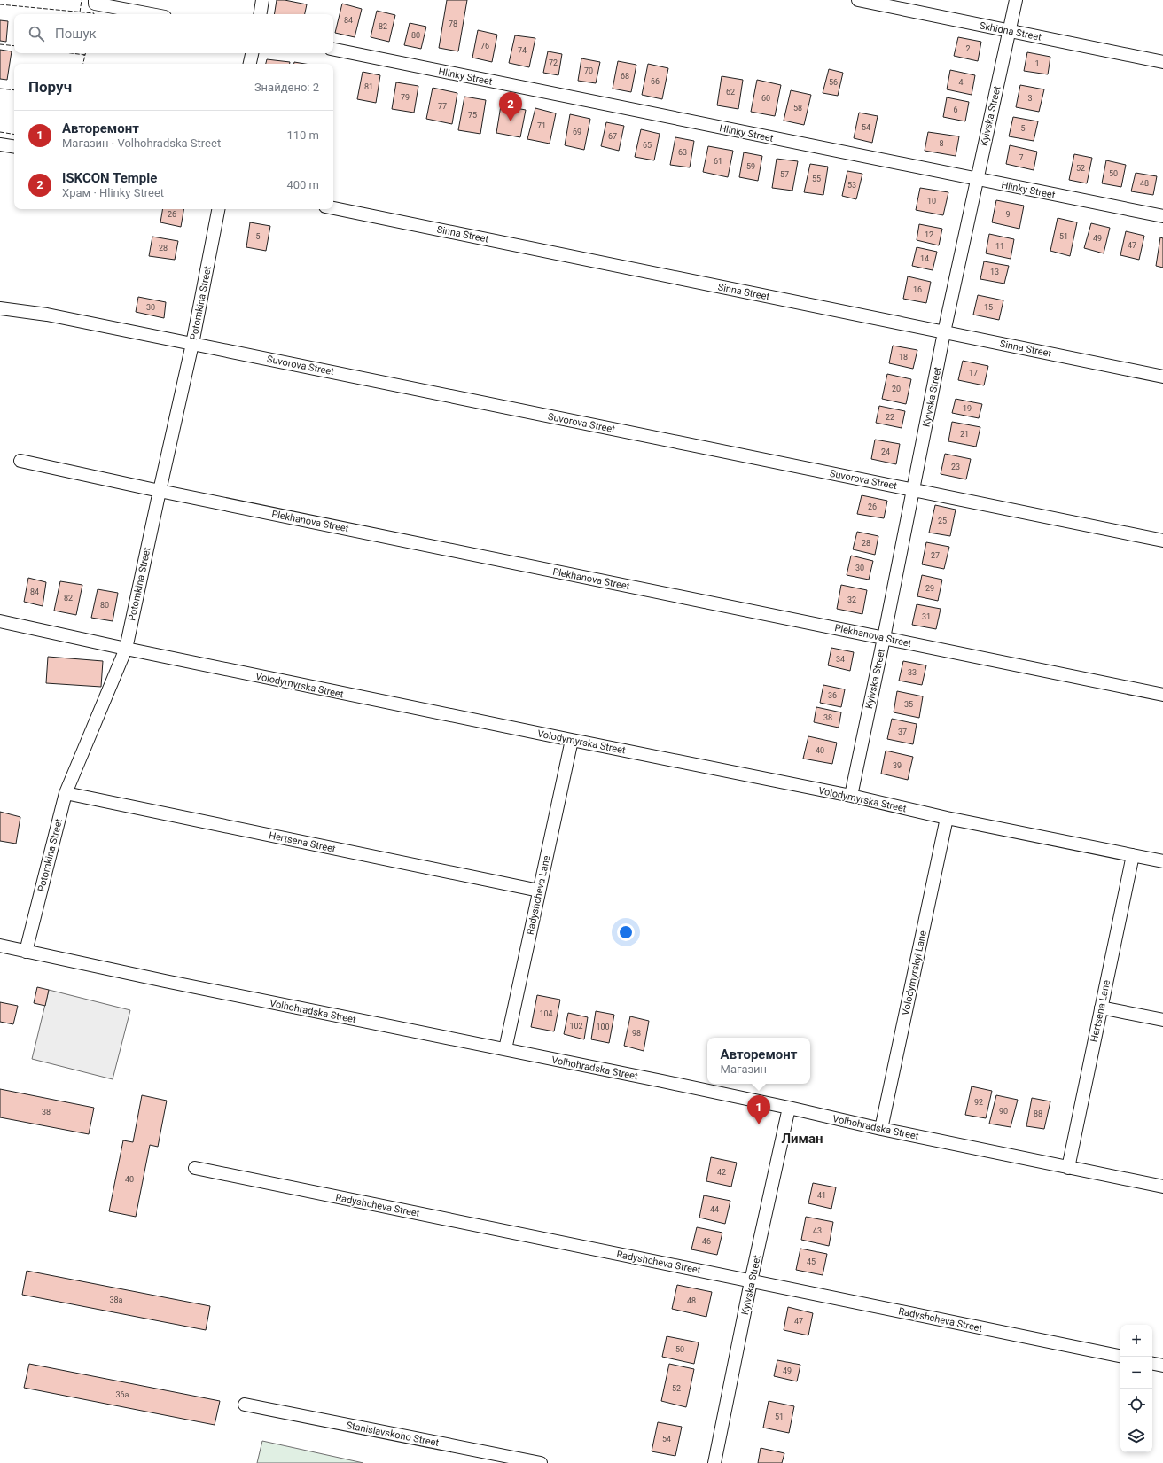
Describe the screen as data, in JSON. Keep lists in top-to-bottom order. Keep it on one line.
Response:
{"streets":{"street":["Skhidna Street","Hlinky Street","Kyivska Street","Sinna Street","Potomkina Street","Suvorova Street","Plekhanova Street","Volodymyrska Street","Hertsena Street","Radyshcheva Lane","Volodymyrskyi Lane","Volhohradska Street","Hertsena Lane","Radyshcheva Street","Stanislavskoho Street"]},"crossings":[["Skhidna Street","Kyivska Street"],["Hlinky Street","Kyivska Street"],["Kyivska Street","Sinna Street"],["Kyivska Street","Suvorova Street"],["Kyivska Street","Plekhanova Street"],["Kyivska Street","Volodymyrska Street"],["Kyivska Street","Volhohradska Street"],["Kyivska Street","Radyshcheva Street"],["Potomkina Street","Suvorova Street"],["Potomkina Street","Plekhanova Street"],["Potomkina Street","Volodymyrska Street"],["Potomkina Street","Hertsena Street"],["Potomkina Street","Volhohradska Street"],["Volodymyrska Street","Radyshcheva Lane"],["Volodymyrska Street","Volodymyrskyi Lane"],["Volodymyrska Street","Hertsena Lane"],["Hertsena Street","Radyshcheva Lane"],["Radyshcheva Lane","Volhohradska Street"],["Volodymyrskyi Lane","Volhohradska Street"],["Volhohradska Street","Hertsena Lane"]],"districts":["Лиман"],"house_numbers":["84","78","82","80","76","2","74","72","1","70","68","66","56","4","81","62","79","60","3","77","58","6","75","71","54","5","69","67","8","65","63","7","61","59","52","50","57","55","48","53","10","26","9","12","5","51","49","47","11","28","14","13","16","30","15","18","17","20","19","22","21","24","23","26","25","28","27","30","29","84","82","32","80","31","34","33","36","35","38","37","40","39","104","102","100","98","92","90","38","88","42","40","41","44","43","46","45","38а","48","47","50","49","52","36а","51","54"],"page":{"search":"Пошук","heading":["Поруч","Знайдено: 2"],"pins":["2","1"],"list":[{"mark":"1","name":"Авторемонт","note":"Магазин · Volhohradska Street","value":"110 m"},{"mark":"2","name":"ISKCON Temple","note":"Храм · Hlinky Street","value":"400 m"}],"popup":["Авторемонт","Магазин"],"map_buttons":["+","−"]}}
